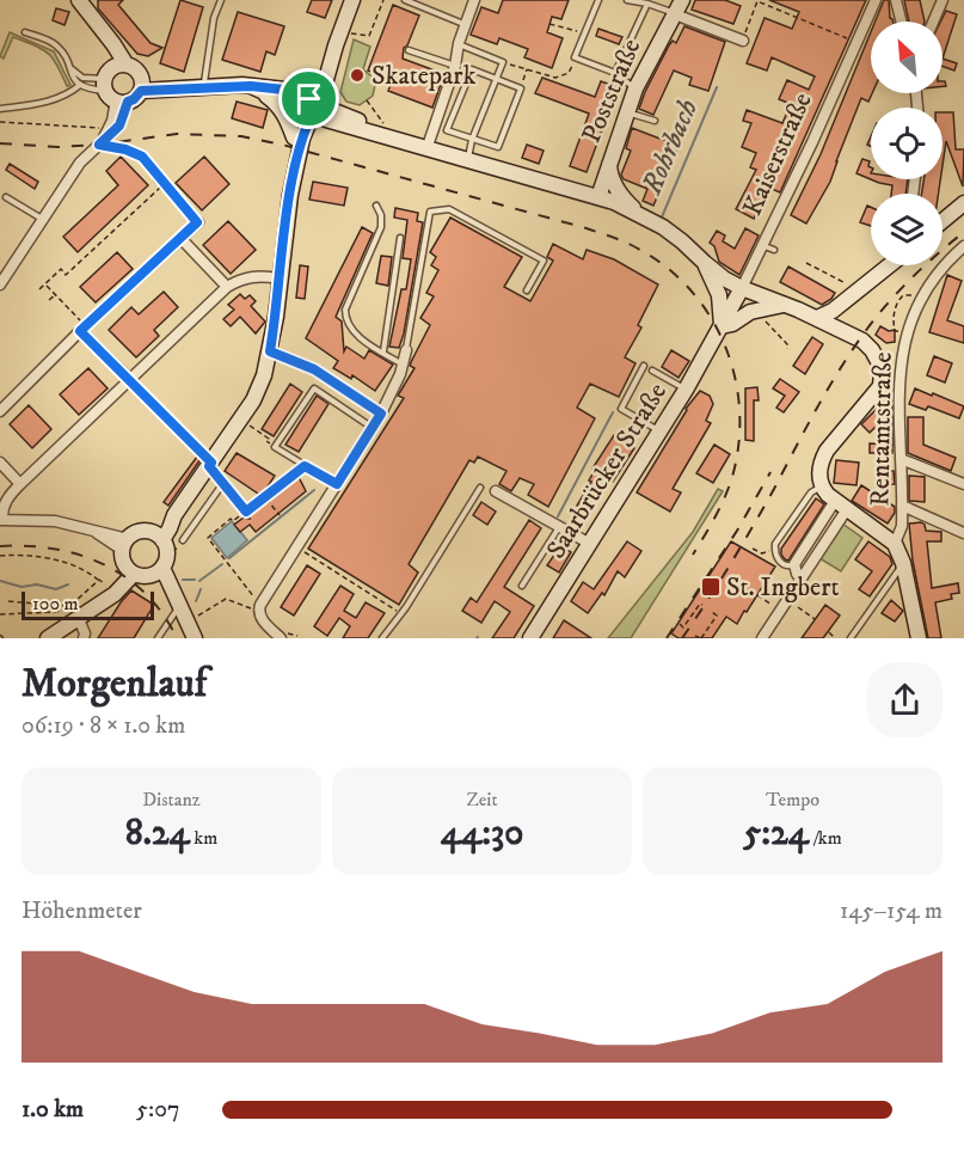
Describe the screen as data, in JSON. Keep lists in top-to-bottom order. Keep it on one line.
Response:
{"streets":{"main road":["Poststraße","Kaiserstraße","Saarbrücker Straße"],"street":["Rentamtstraße"]},"crossings":[["Kaiserstraße","Saarbrücker Straße"]],"water":["Rohrbach"],"places":{"other":["Skatepark"],"transit":["St. Ingbert"]},"scale_bar":"100 m","north":"top left","page":{"scale":"100 m","heading":["Morgenlauf","06:19 · 8 × 1.0 km"],"stats":[["Distanz","8.24 km"],["Zeit","44:30"],["Tempo","5:24 /km"]],"chart":["Höhenmeter","145–154 m"],"list":[{"name":"1.0 km","note":"5:07"}]}}
